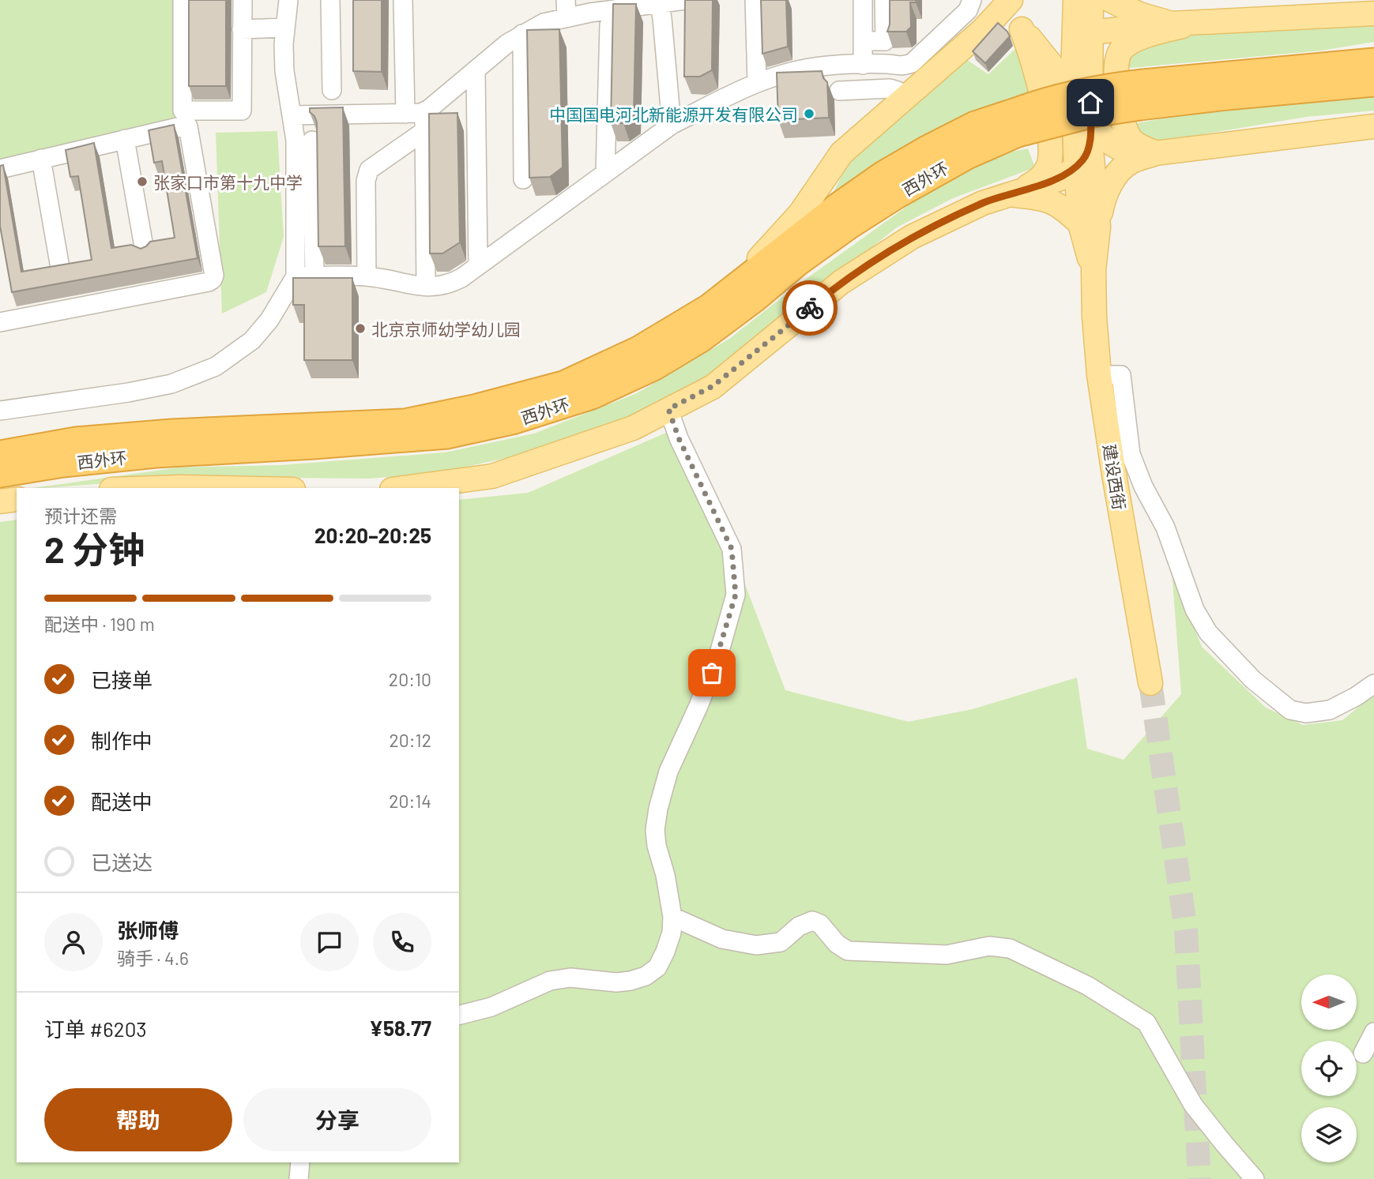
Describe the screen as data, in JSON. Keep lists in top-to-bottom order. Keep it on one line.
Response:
{"streets":{"highway":["西外环"],"main road":["建设西街"]},"places":["中国国电河北新能源开发有限公司","张家口市第十九中学","北京京师幼学幼儿园"],"north":"left","page":{"heading":["2 分钟","预计还需","20:20–20:25"],"panel":["张师傅","骑手 · 4.6","订单 #6203","¥58.77"],"bar":"配送中 · 190 m","list":[["已接单","20:10"],["制作中","20:12"],["配送中","20:14"],"已送达"],"buttons":["帮助","分享"]}}
